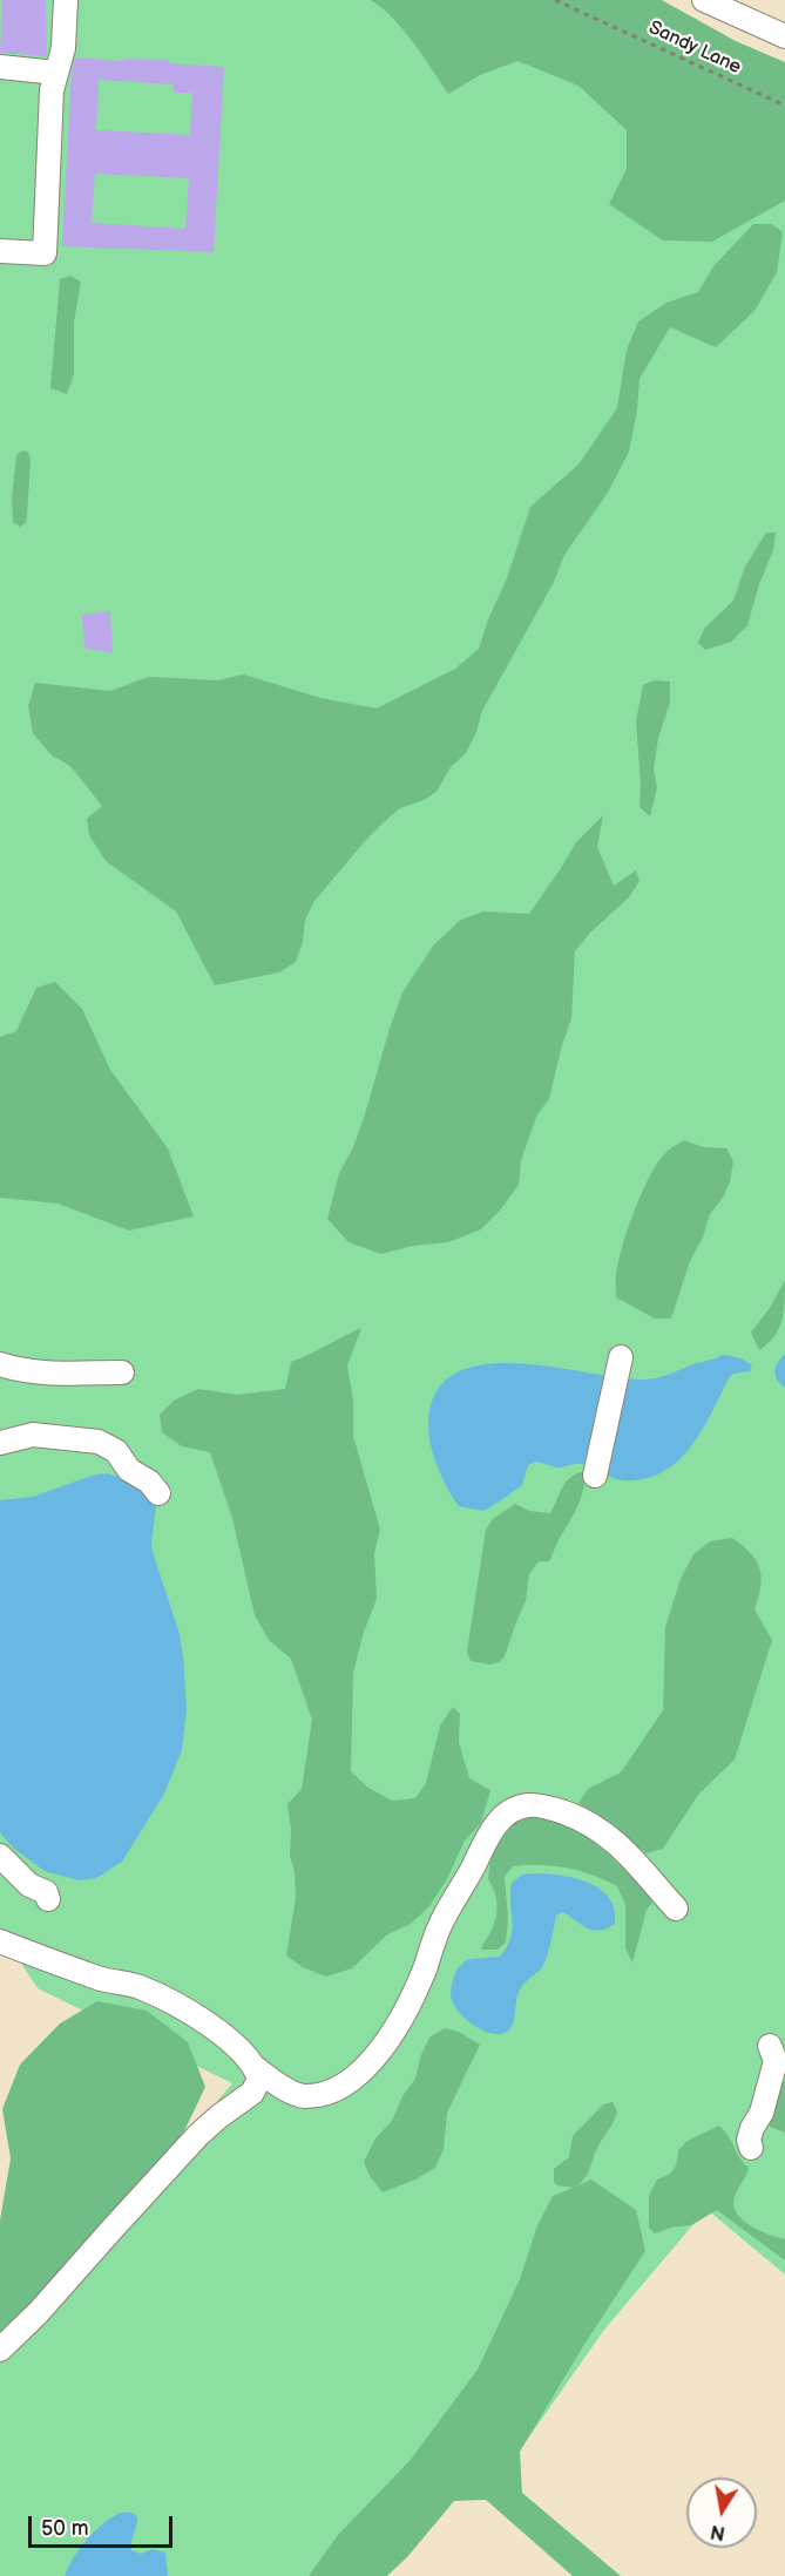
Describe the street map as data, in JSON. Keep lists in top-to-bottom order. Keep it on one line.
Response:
{"streets":{"path":["Sandy Lane"]},"scale_bar":"50 m","north":"bottom"}
